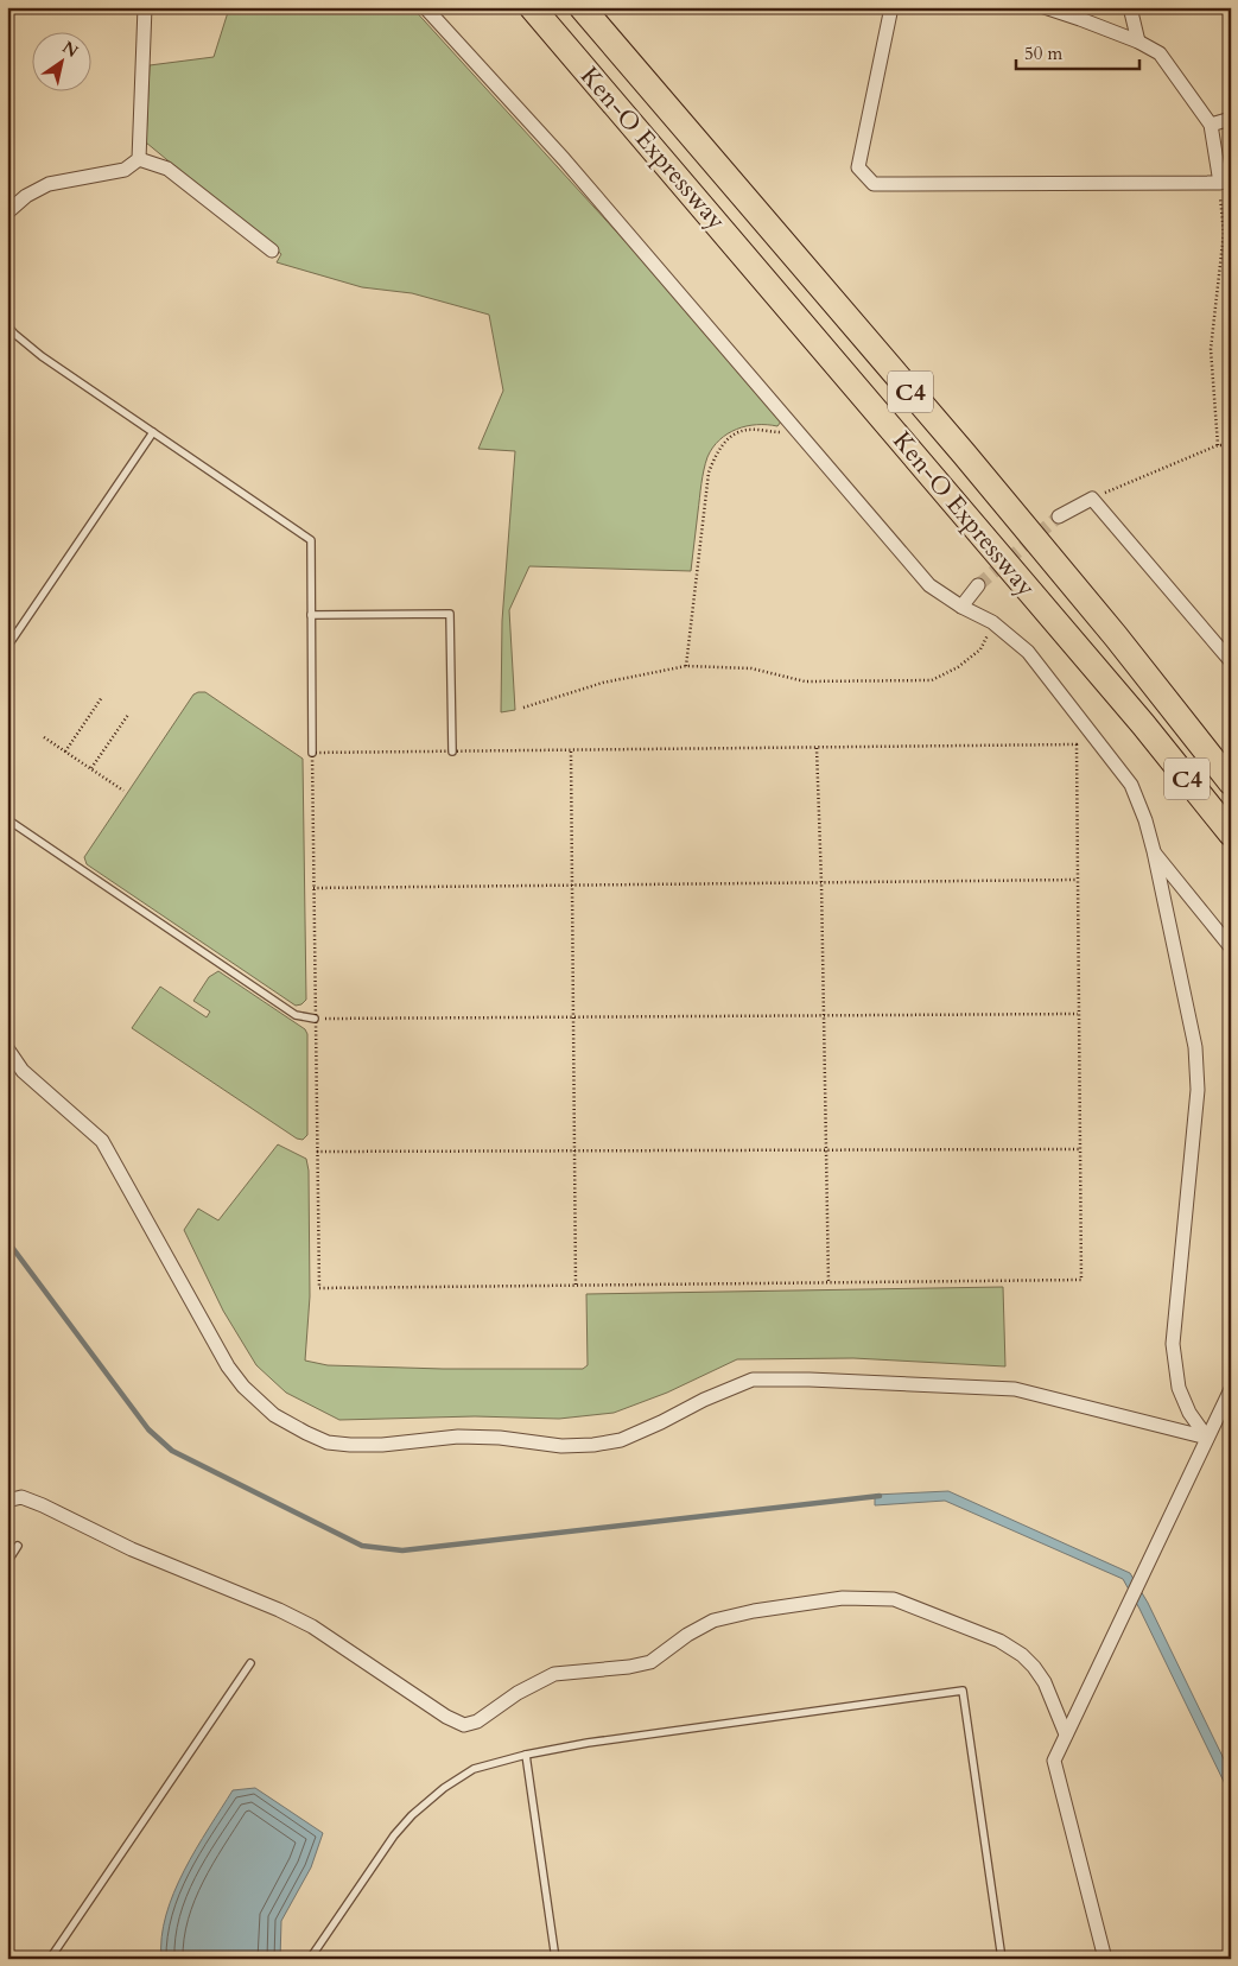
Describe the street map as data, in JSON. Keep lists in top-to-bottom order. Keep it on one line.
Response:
{"streets":{"highway":["Ken-O Expressway","C4"]},"scale_bar":"50 m","north":"top right"}
